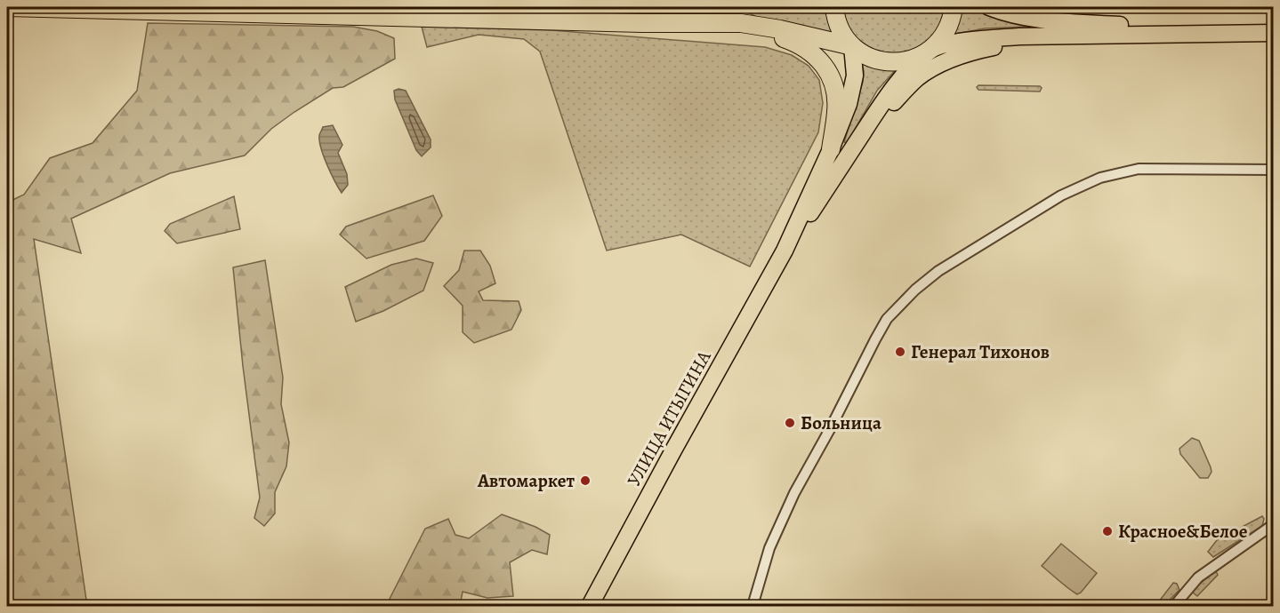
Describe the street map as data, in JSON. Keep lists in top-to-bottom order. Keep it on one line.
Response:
{"streets":{"main road":["УЛИЦА ИТЫГИНА"]},"places":["Генерал Тихонов","Больница","Автомаркет","Красное&Белое"]}
